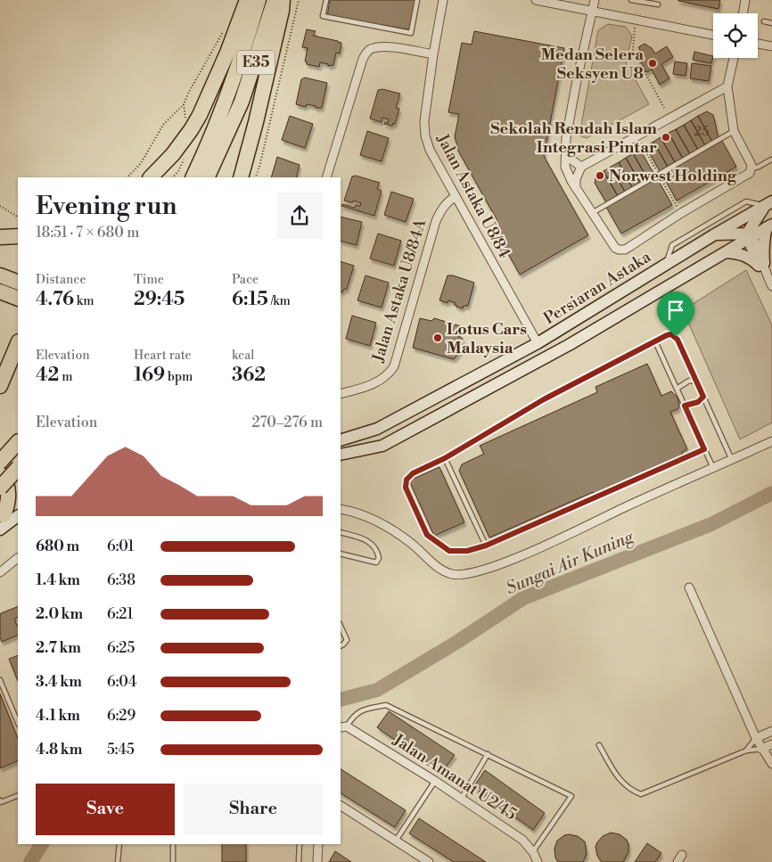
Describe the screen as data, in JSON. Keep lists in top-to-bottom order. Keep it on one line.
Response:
{"streets":{"highway":["E35"],"main road":["Persiaran Astaka"],"street":["Jalan Astaka U8/84","Jalan Astaka U8/84A","Jalan Amanat U2/45"]},"crossings":[["Jalan Astaka U8/84","Persiaran Astaka"],["Jalan Astaka U8/84","Jalan Astaka U8/84A"]],"water":["Sungai Air Kuning"],"places":["Medan Selera Seksyen U8","Sekolah Rendah Islam Integrasi Pintar","Norwest Holding","Lotus Cars Malaysia"],"house_numbers":["25"],"page":{"heading":["Evening run","18:51 · 7 × 680 m"],"stats":[["Distance","4.76 km"],["Time","29:45"],["Pace","6:15 /km"],["Elevation","42 m"],["Heart rate","169 bpm"],["kcal","362"]],"chart":["Elevation","270–276 m"],"list":[{"name":"680 m","note":"6:01"},{"name":"1.4 km","note":"6:38"},{"name":"2.0 km","note":"6:21"},{"name":"2.7 km","note":"6:25"},{"name":"3.4 km","note":"6:04"},{"name":"4.1 km","note":"6:29"},{"name":"4.8 km","note":"5:45"}],"buttons":["Save","Share"]}}
